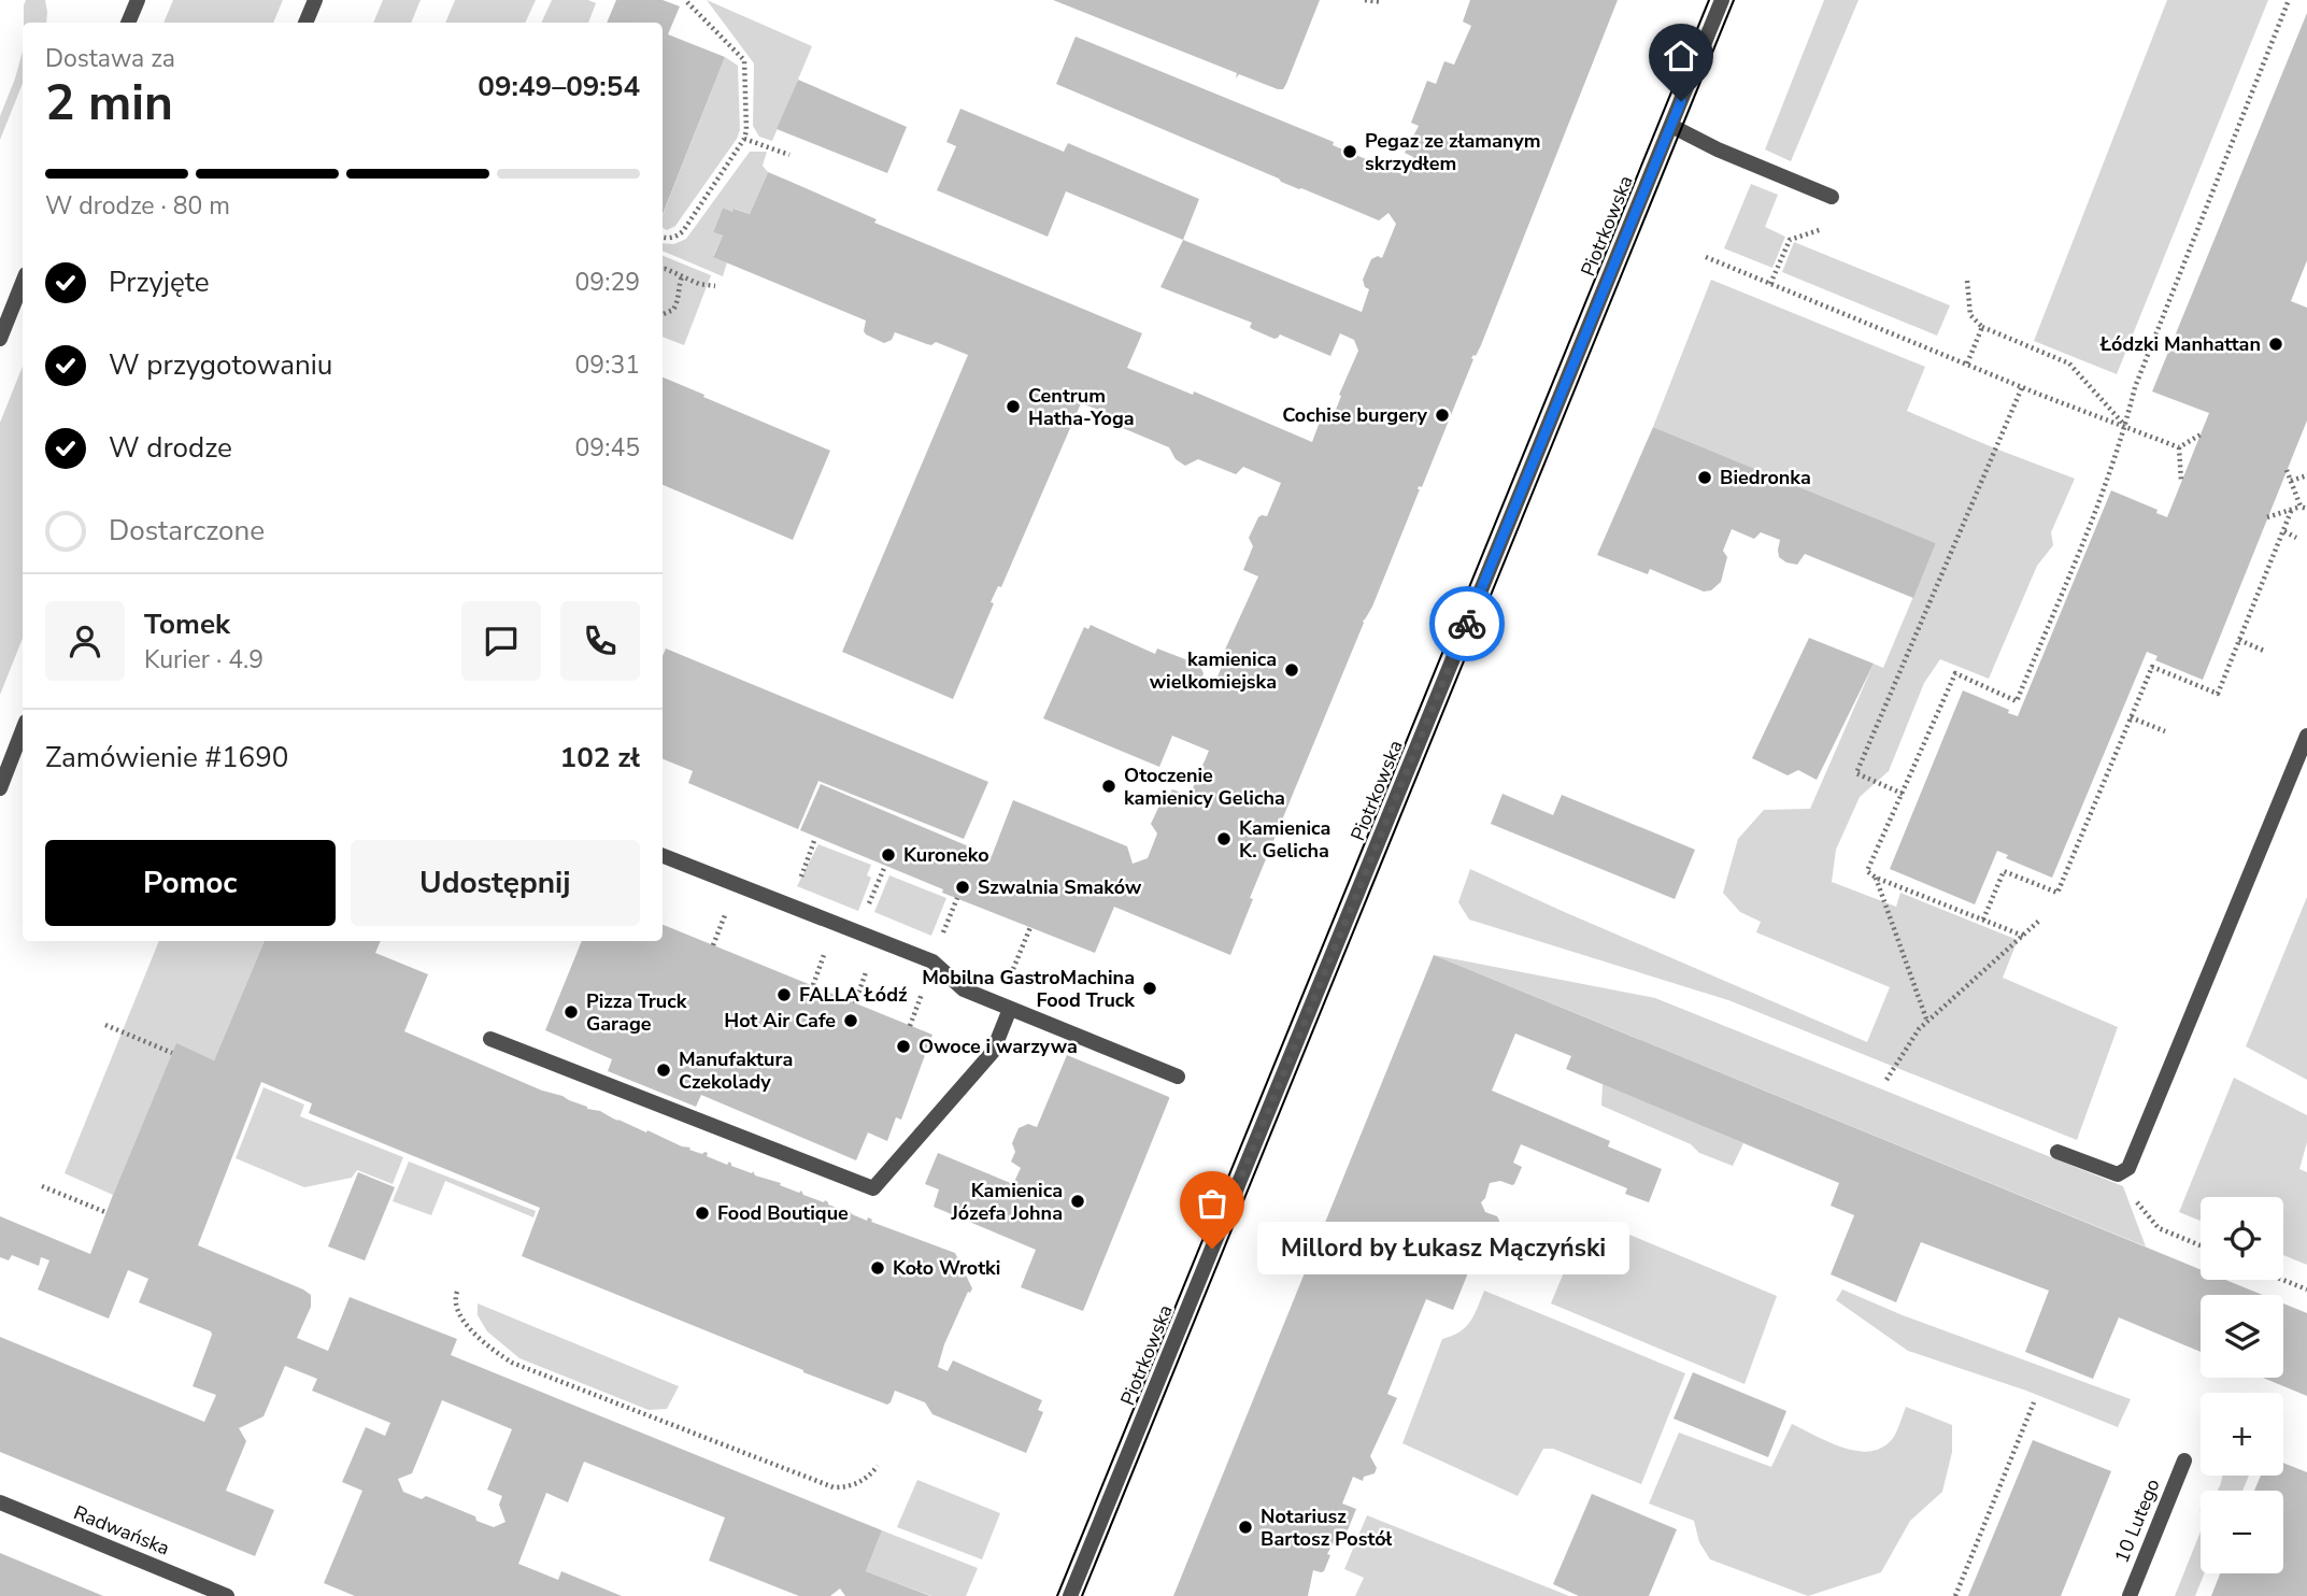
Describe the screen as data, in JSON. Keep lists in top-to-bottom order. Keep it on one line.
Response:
{"streets":{"street":["Piotrkowska","10 Lutego","Radwańska"]},"places":["Pegaz ze złamanym skrzydłem","Łódzki Manhattan","Centrum Hatha-Yoga","Cochise burgery","Biedronka","kamienica wielkomiejska","Otoczenie kamienicy Gelicha","Kamienica K. Gelicha","Kuroneko","Szwalnia Smaków","Mobilna GastroMachina Food Truck","FALLA Łódź","Pizza Truck Garage","Hot Air Cafe","Owoce i warzywa","Manufaktura Czekolady","Kamienica Józefa Johna","Food Boutique","Millord by Łukasz Mączyński","Koło Wrotki","Notariusz Bartosz Postół"],"page":{"heading":["2 min","Dostawa za","09:49–09:54"],"panel":["Tomek","Kurier · 4.9","Zamówienie #1690","102 zł"],"bar":"W drodze · 80 m","list":[["Przyjęte","09:29"],["W przygotowaniu","09:31"],["W drodze","09:45"],"Dostarczone"],"buttons":["Pomoc","Udostępnij"],"map_buttons":["+","−"],"bubble":"Millord by Łukasz Mączyński"}}
